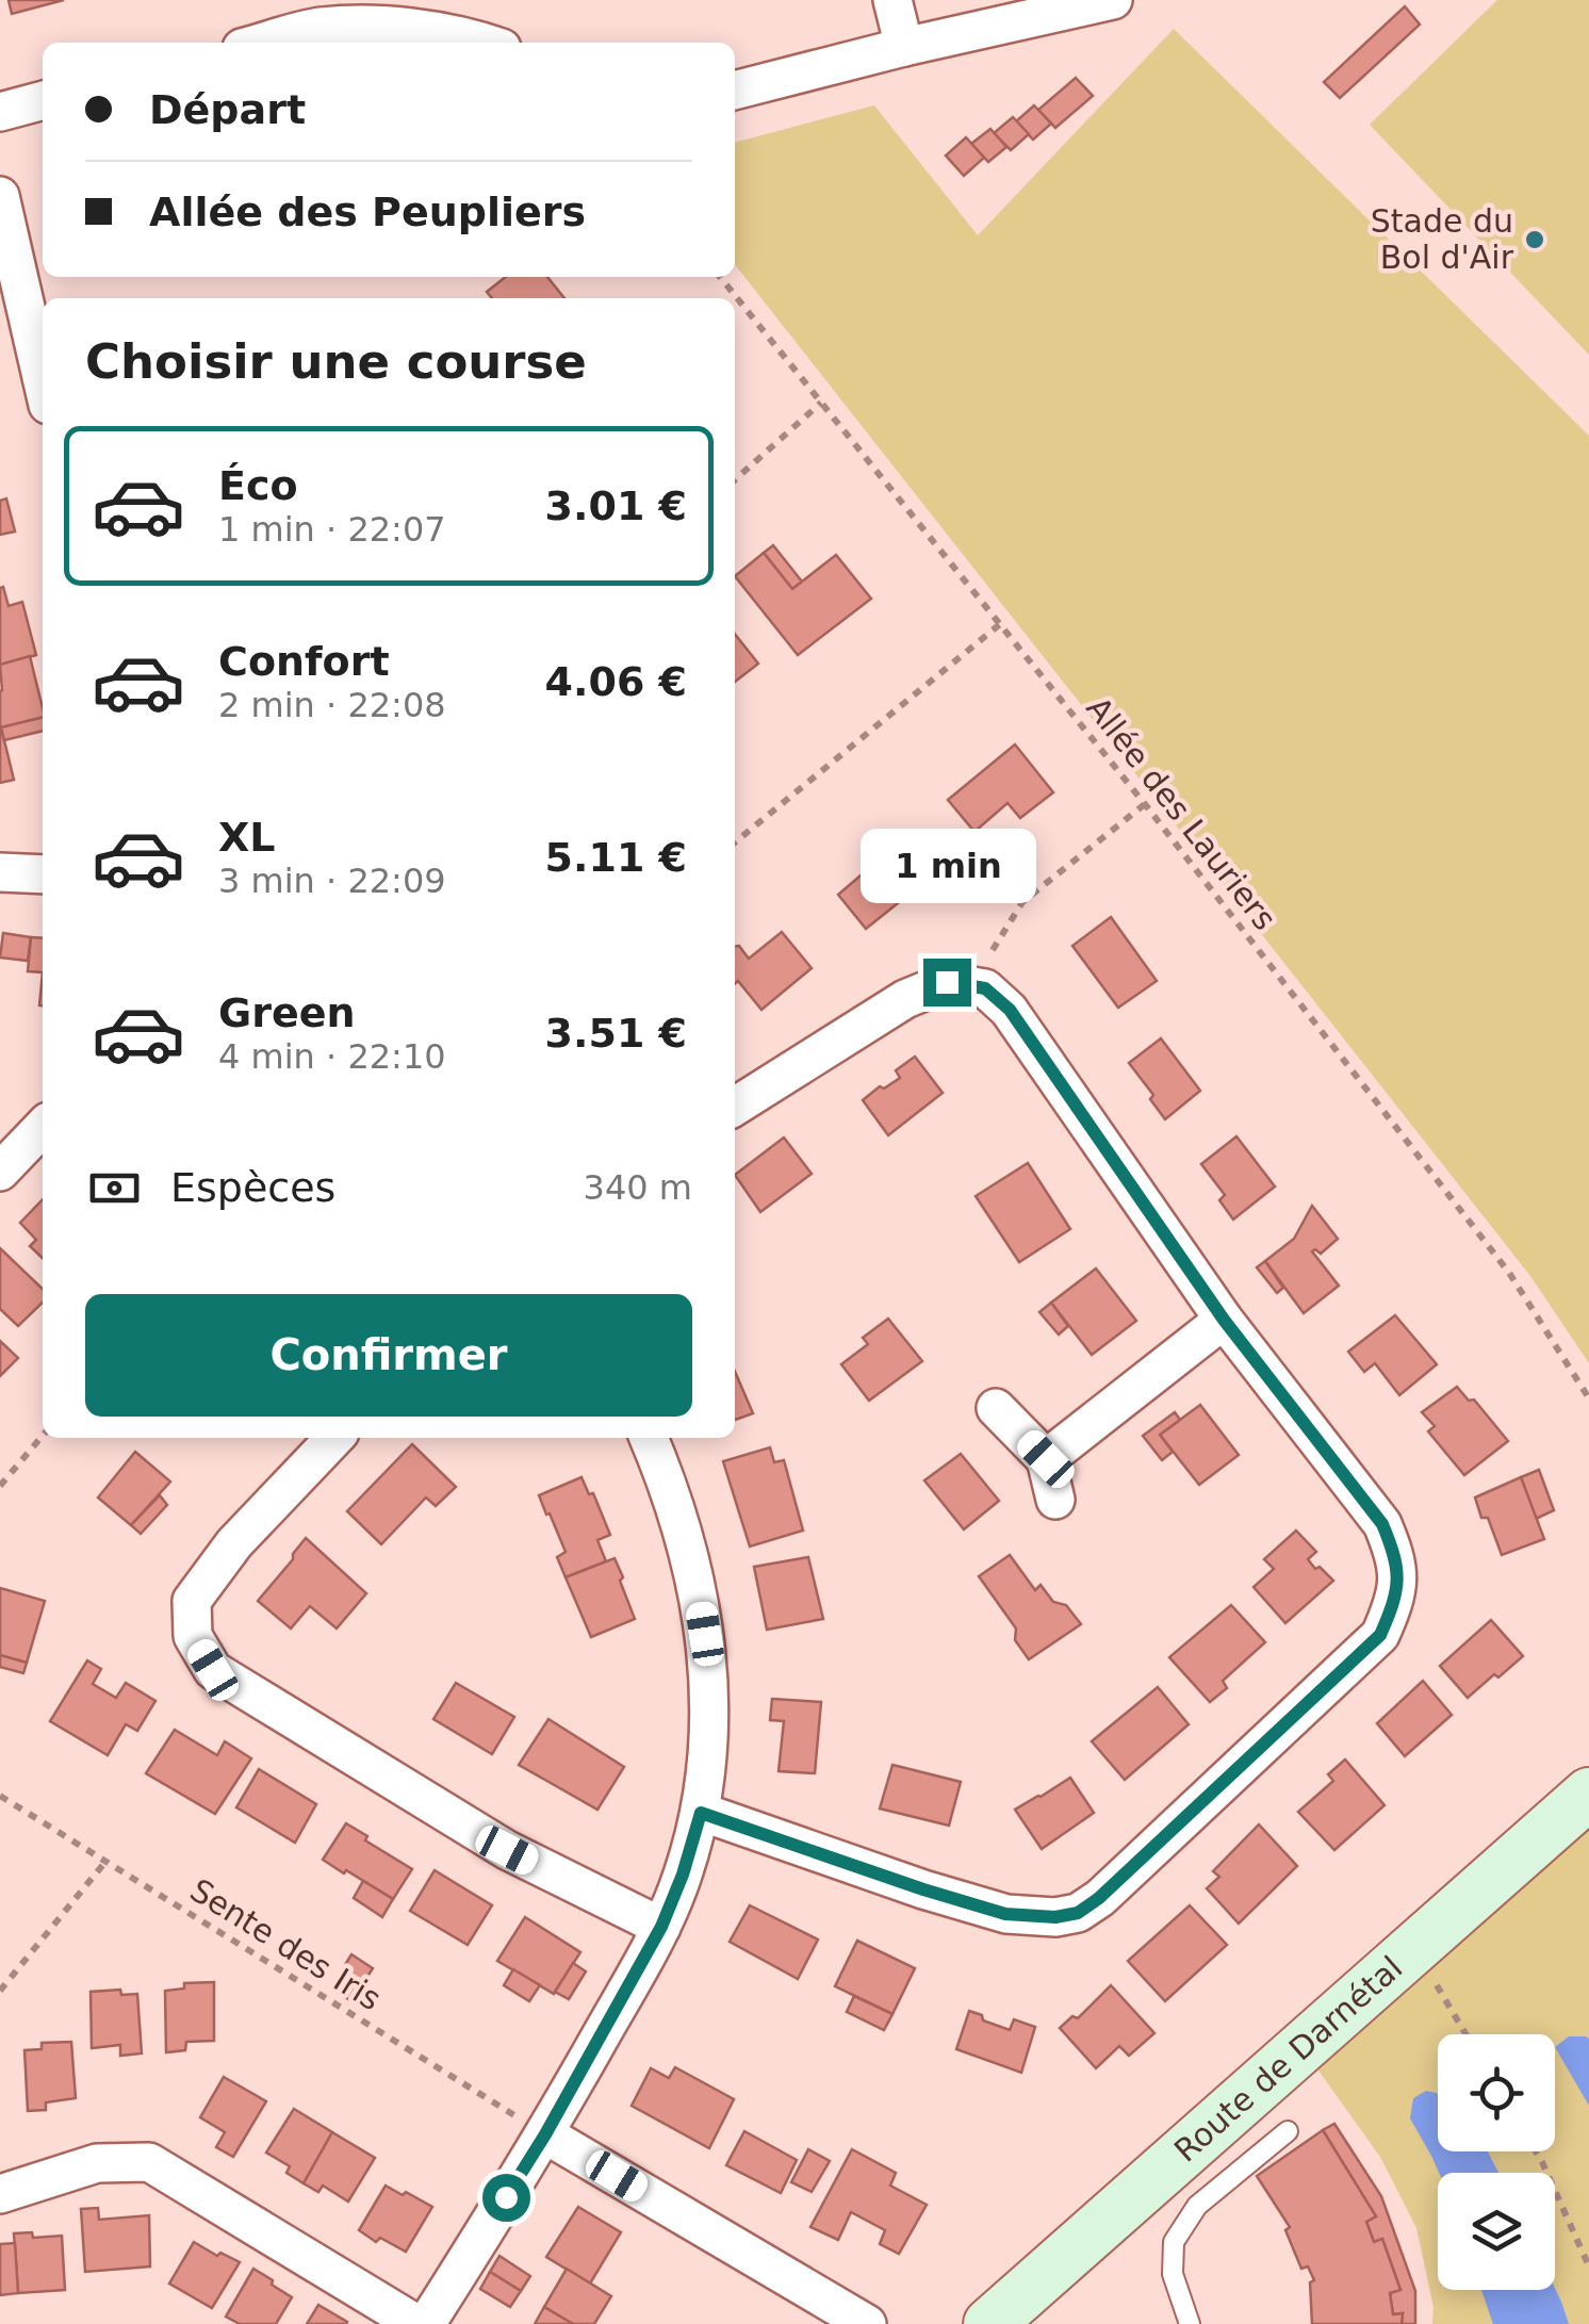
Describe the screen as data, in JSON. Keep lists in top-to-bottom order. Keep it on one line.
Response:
{"streets":{"street":["Route de Darnétal"],"path":["Allée des Lauriers","Sente des Iris"]},"places":["Stade du Bol d'Air"],"page":{"banner":["Départ","Allée des Peupliers"],"heading":"Choisir une course","list":[{"name":"Éco","note":"1 min · 22:07","value":"3.01 €"},{"name":"Confort","note":"2 min · 22:08","value":"4.06 €"},{"name":"XL","note":"3 min · 22:09","value":"5.11 €"},{"name":"Green","note":"4 min · 22:10","value":"3.51 €"}],"bubble":"1 min","pay":["Espèces","340 m"],"buttons":"Confirmer"}}
